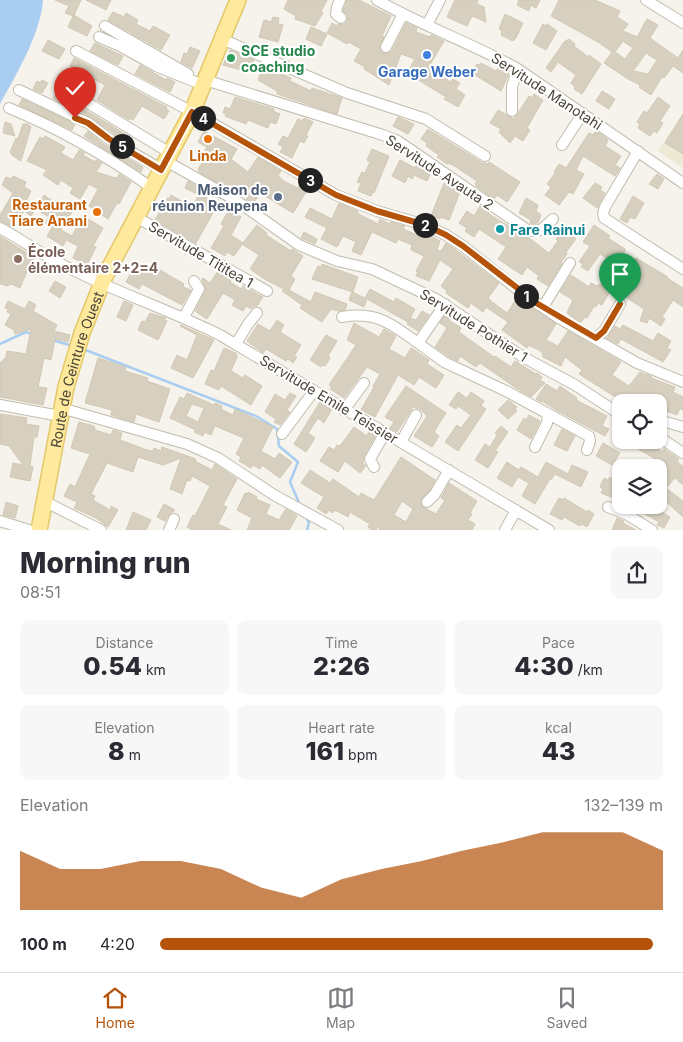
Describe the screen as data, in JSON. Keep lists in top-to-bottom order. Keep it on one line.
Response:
{"streets":{"main road":["Route de Ceinture Ouest"],"street":["Servitude Manotahi","Servitude Avauta 2","Servitude Tititea 1","Servitude Pothier 1","Servitude Emile Teissier"]},"crossings":[["Servitude Avauta 2","Route de Ceinture Ouest"],["Servitude Tititea 1","Route de Ceinture Ouest"],["Servitude Pothier 1","Route de Ceinture Ouest"],["Route de Ceinture Ouest","Servitude Emile Teissier"]],"places":["Garage Weber","SCE studio coaching","Linda","Maison de réunion Reupena","Restaurant Tiare Anani","Fare Rainui","École élémentaire 2+2=4"],"page":{"pins":["4","5","3","2","1"],"heading":["Morning run","08:51"],"stats":[["Distance","0.54 km"],["Time","2:26"],["Pace","4:30 /km"],["Elevation","8 m"],["Heart rate","161 bpm"],["kcal","43"]],"chart":["Elevation","132–139 m"],"list":[{"name":"100 m","note":"4:20"}],"tabs":["Home","Map","Saved"]}}
